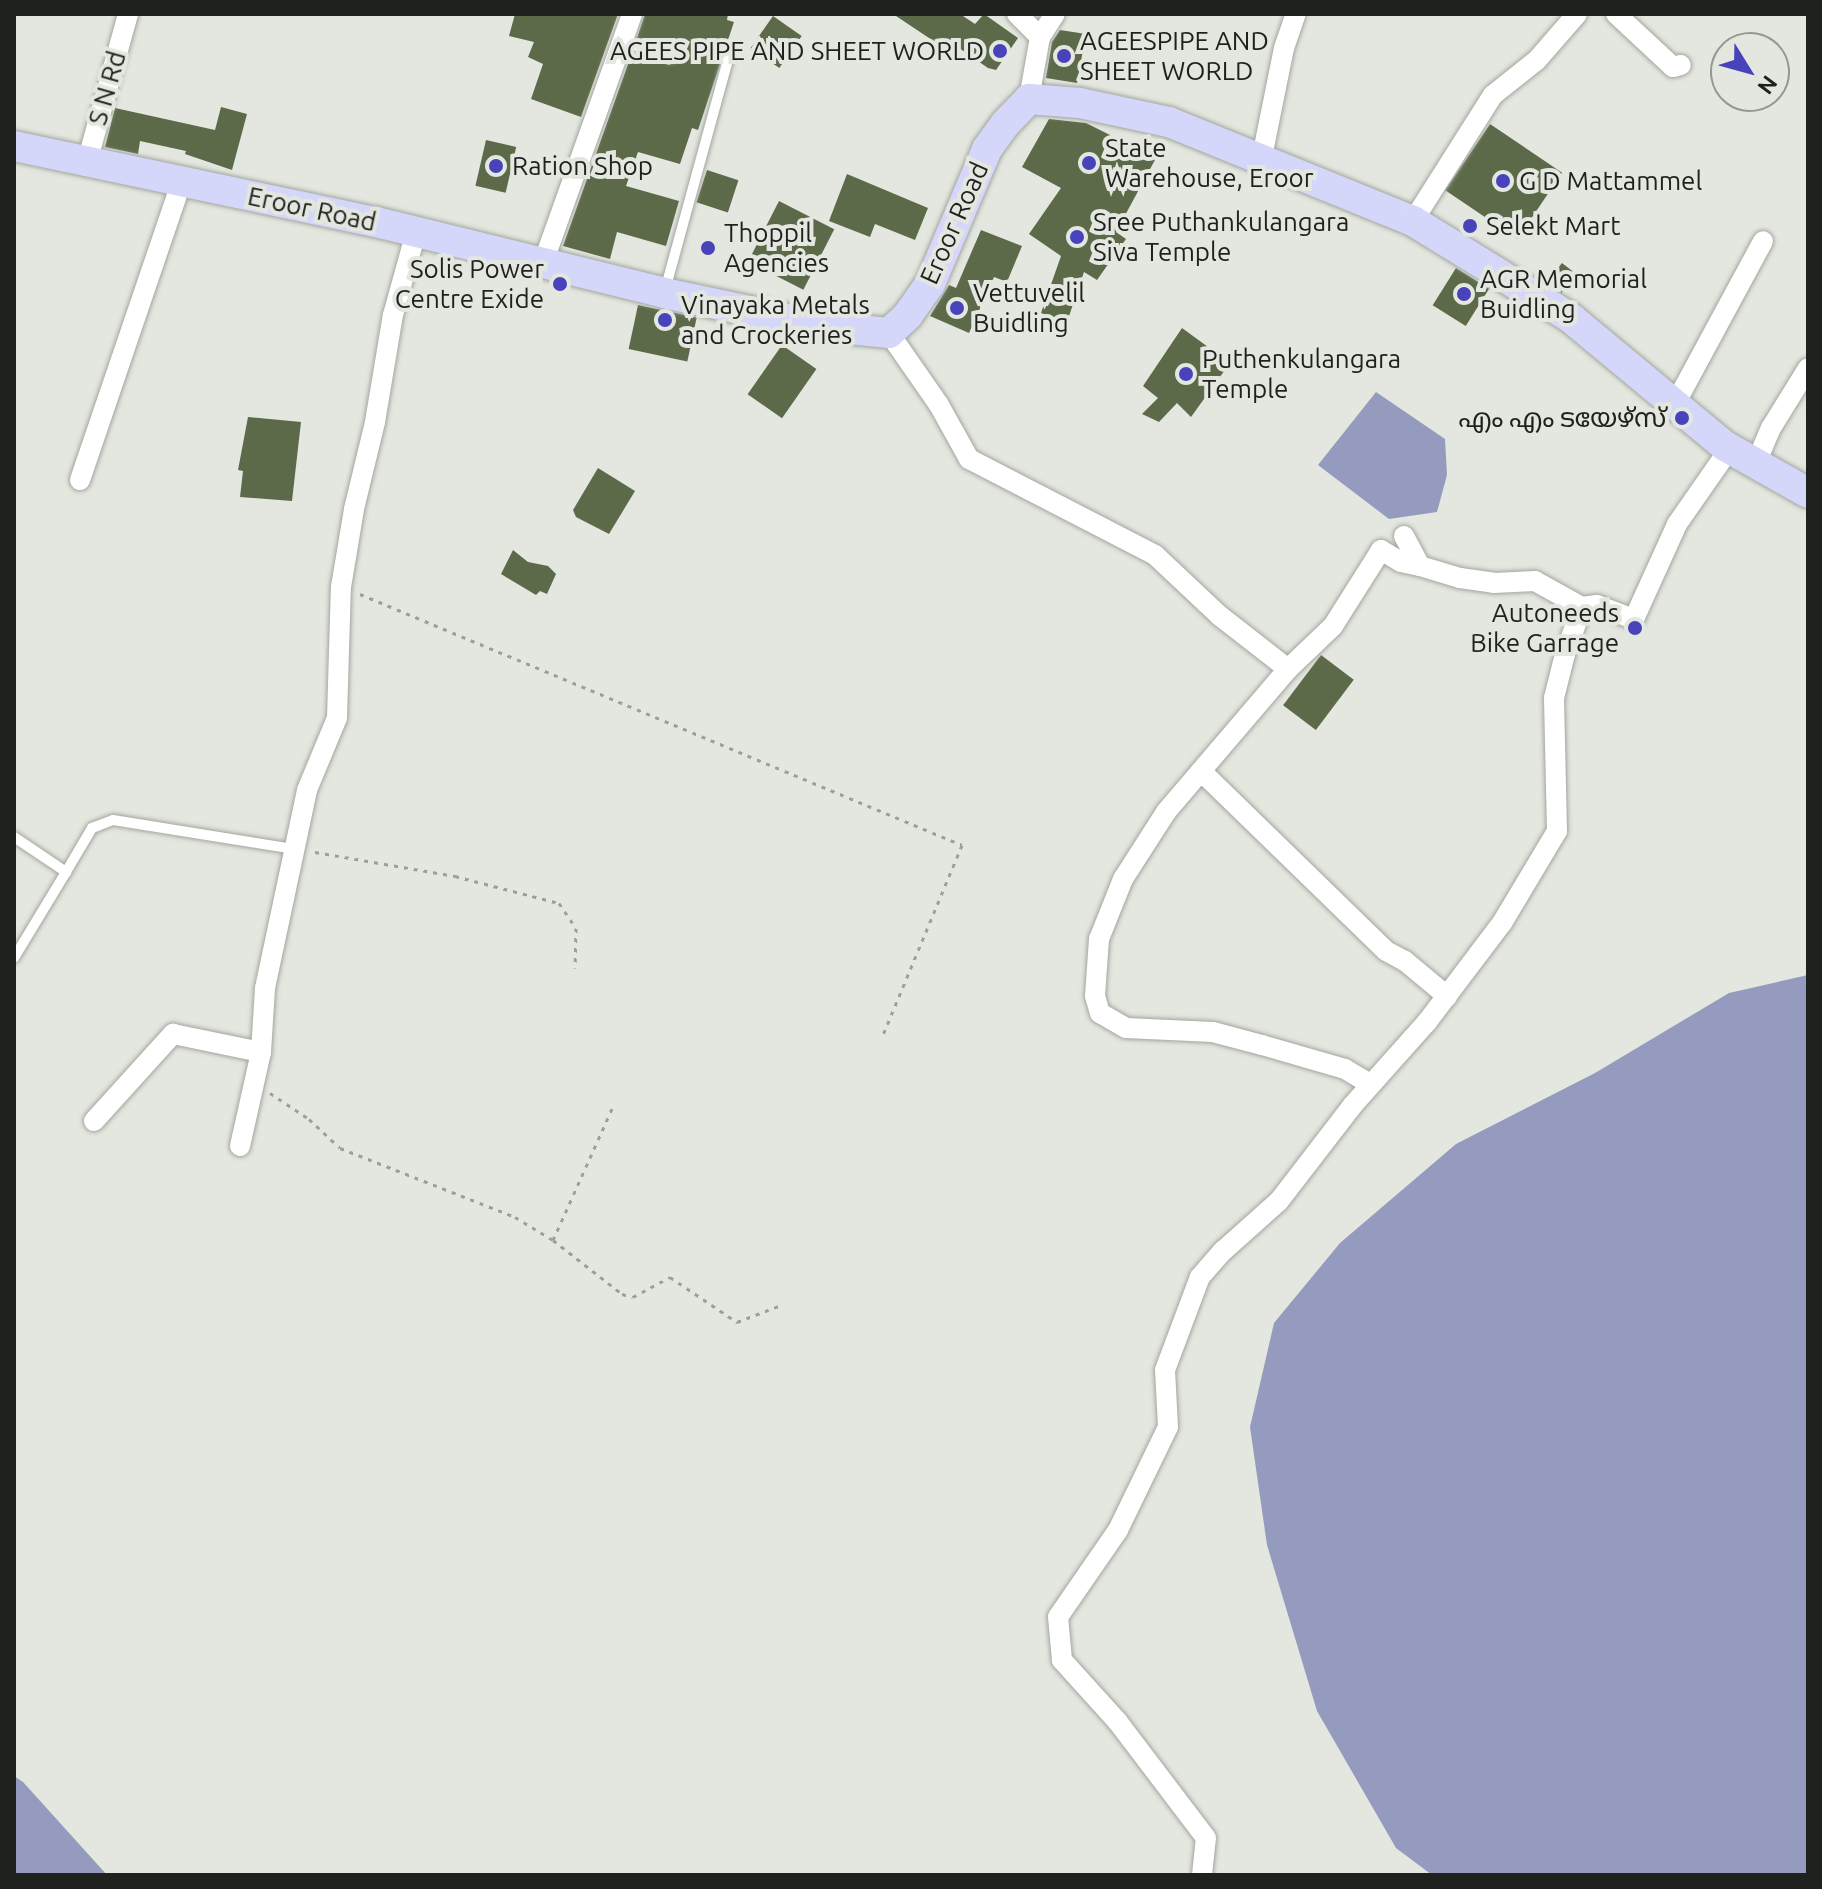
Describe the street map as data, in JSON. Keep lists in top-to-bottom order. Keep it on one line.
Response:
{"streets":{"main road":["Eroor Road"],"street":["S N Rd"]},"crossings":[["S N Rd","Eroor Road"]],"places":["AGEES PIPE AND SHEET WORLD","AGEESPIPE AND SHEET WORLD","State Warehouse, Eroor","Ration Shop","G D Mattammel","Selekt Mart","Sree Puthankulangara Siva Temple","Thoppil Agencies","Solis Power Centre Exide","AGR Memorial Buidling","Vettuvelil Buidling","Vinayaka Metals and Crockeries","Puthenkulangara Temple","എം എം ടയേഴ്‌സ്","Autoneeds Bike Garrage"],"north":"bottom right"}
